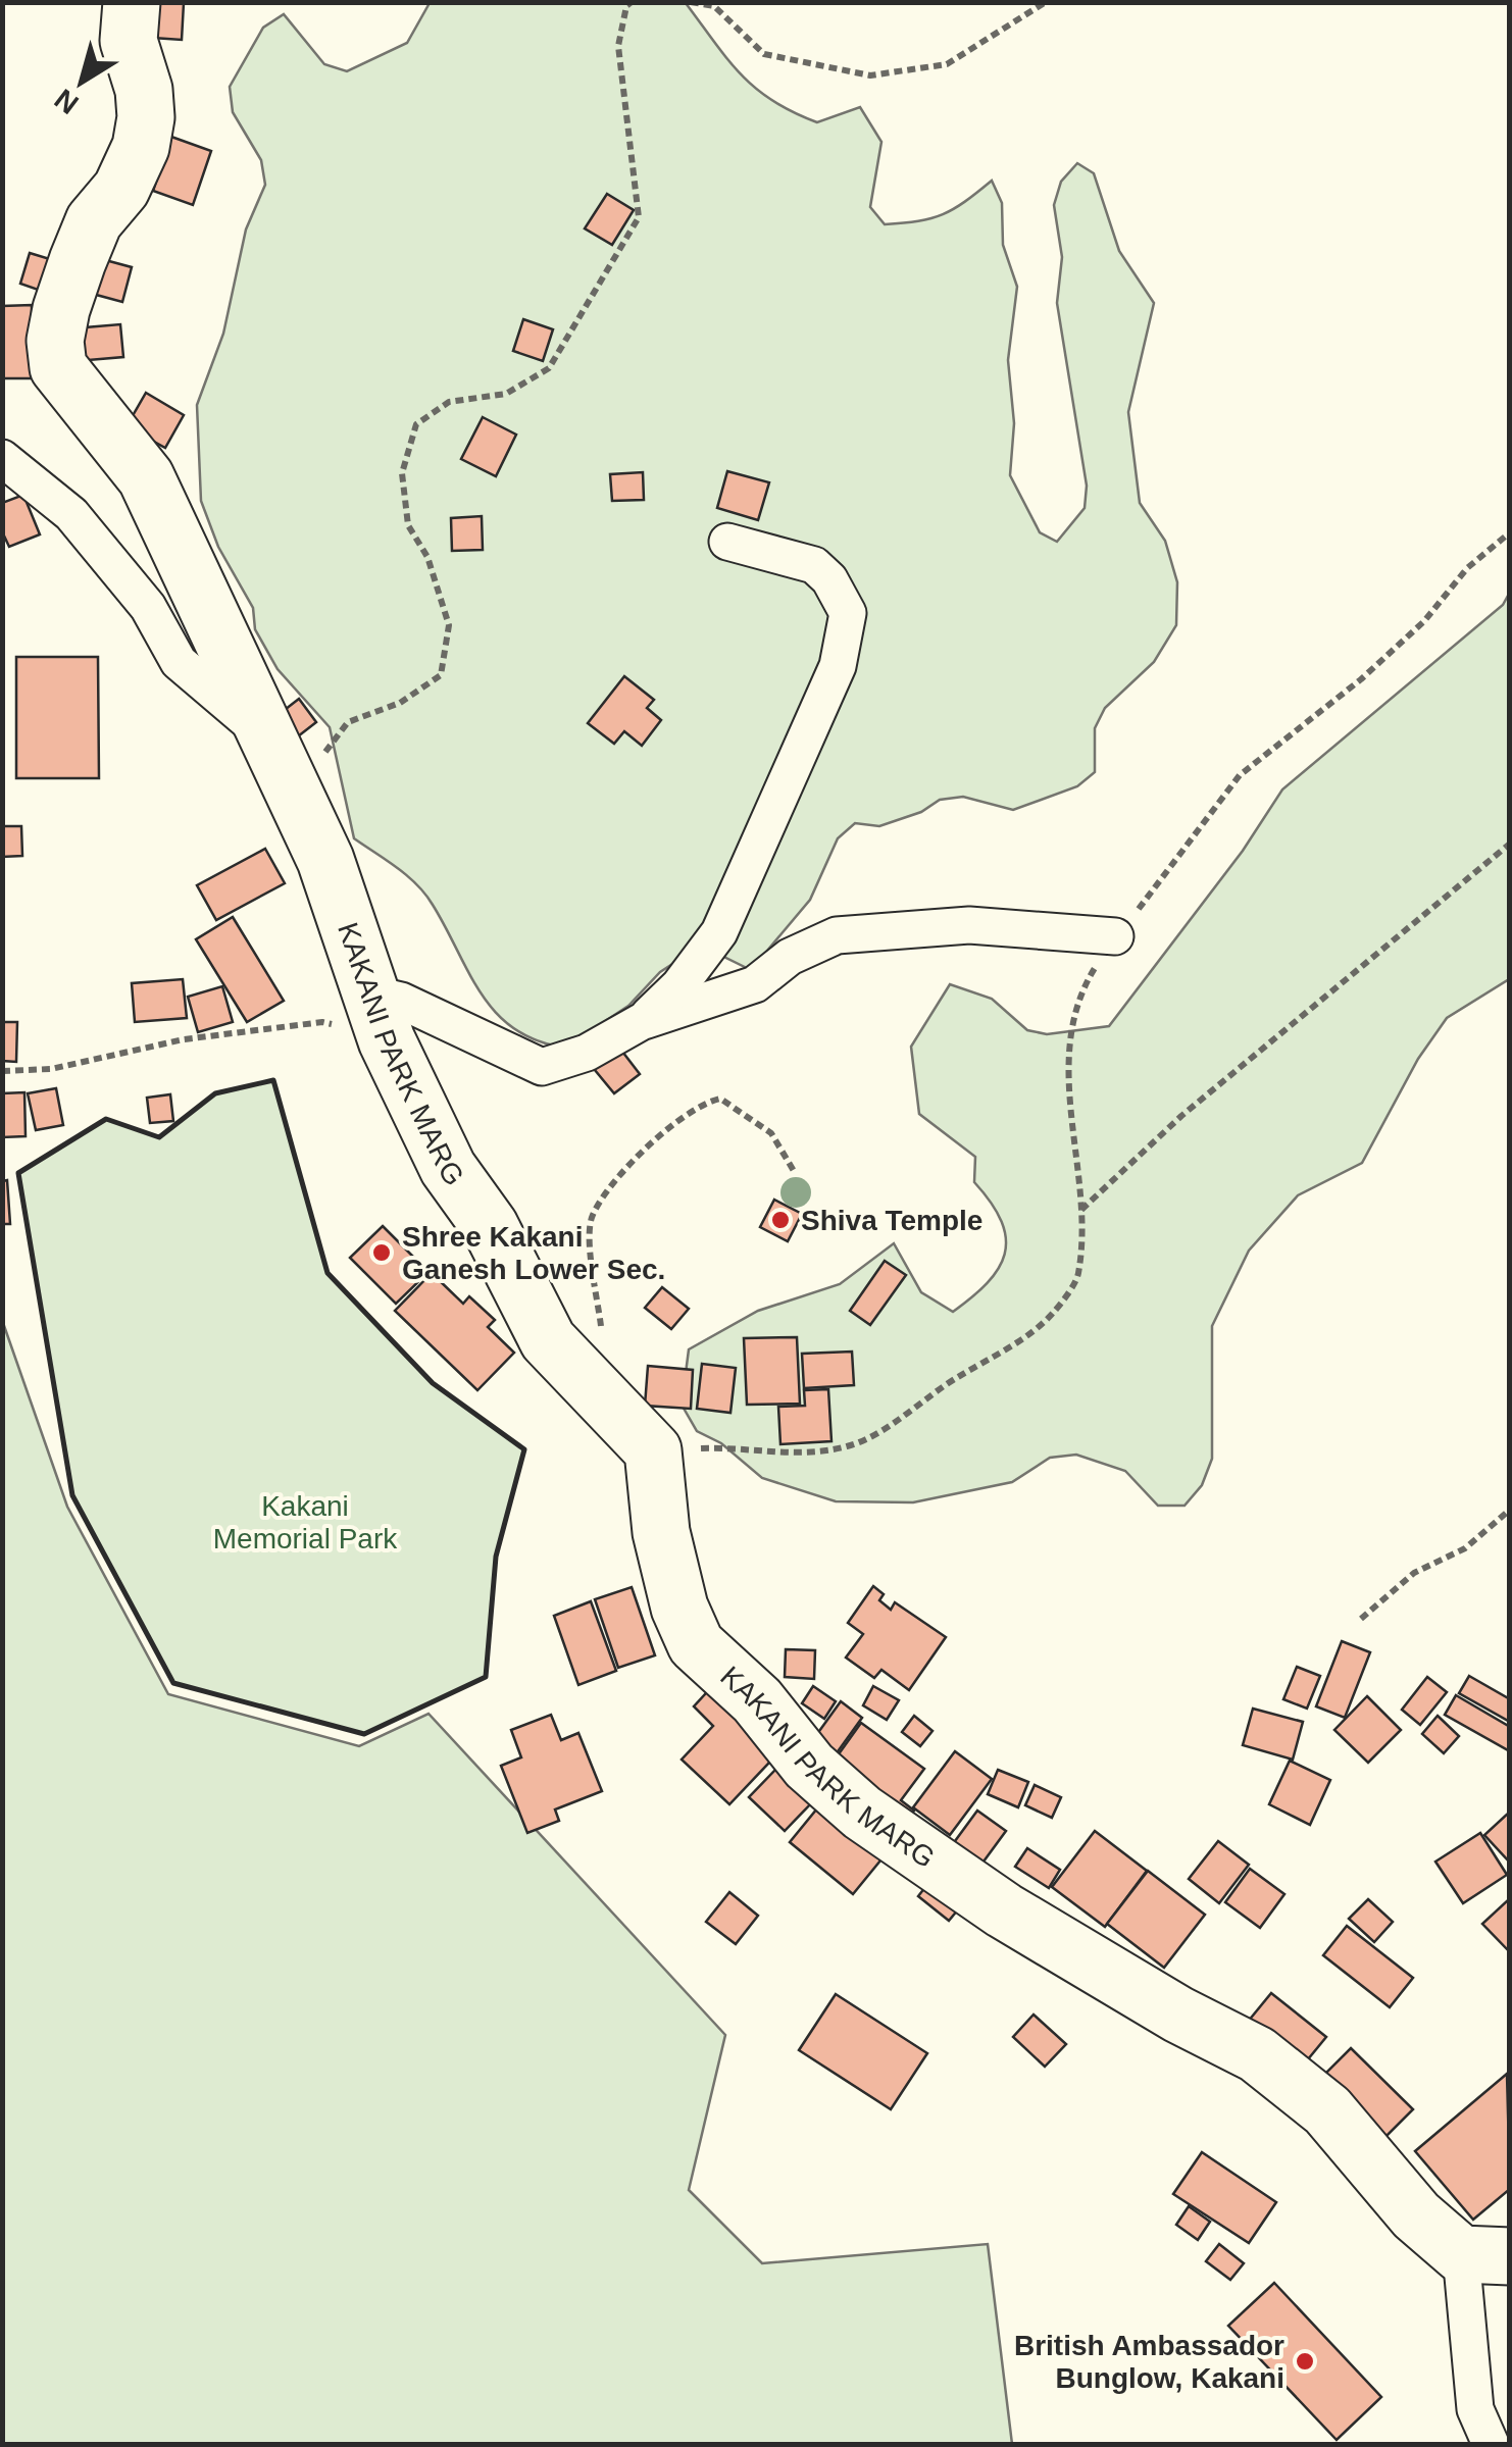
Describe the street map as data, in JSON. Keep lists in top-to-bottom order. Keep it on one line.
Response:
{"streets":{"main road":["KAKANI PARK MARG"]},"parks":["Kakani Memorial Park"],"places":["Shiva Temple","Shree Kakani Ganesh Lower Sec.","British Ambassador Bunglow, Kakani"],"north":"bottom left"}
